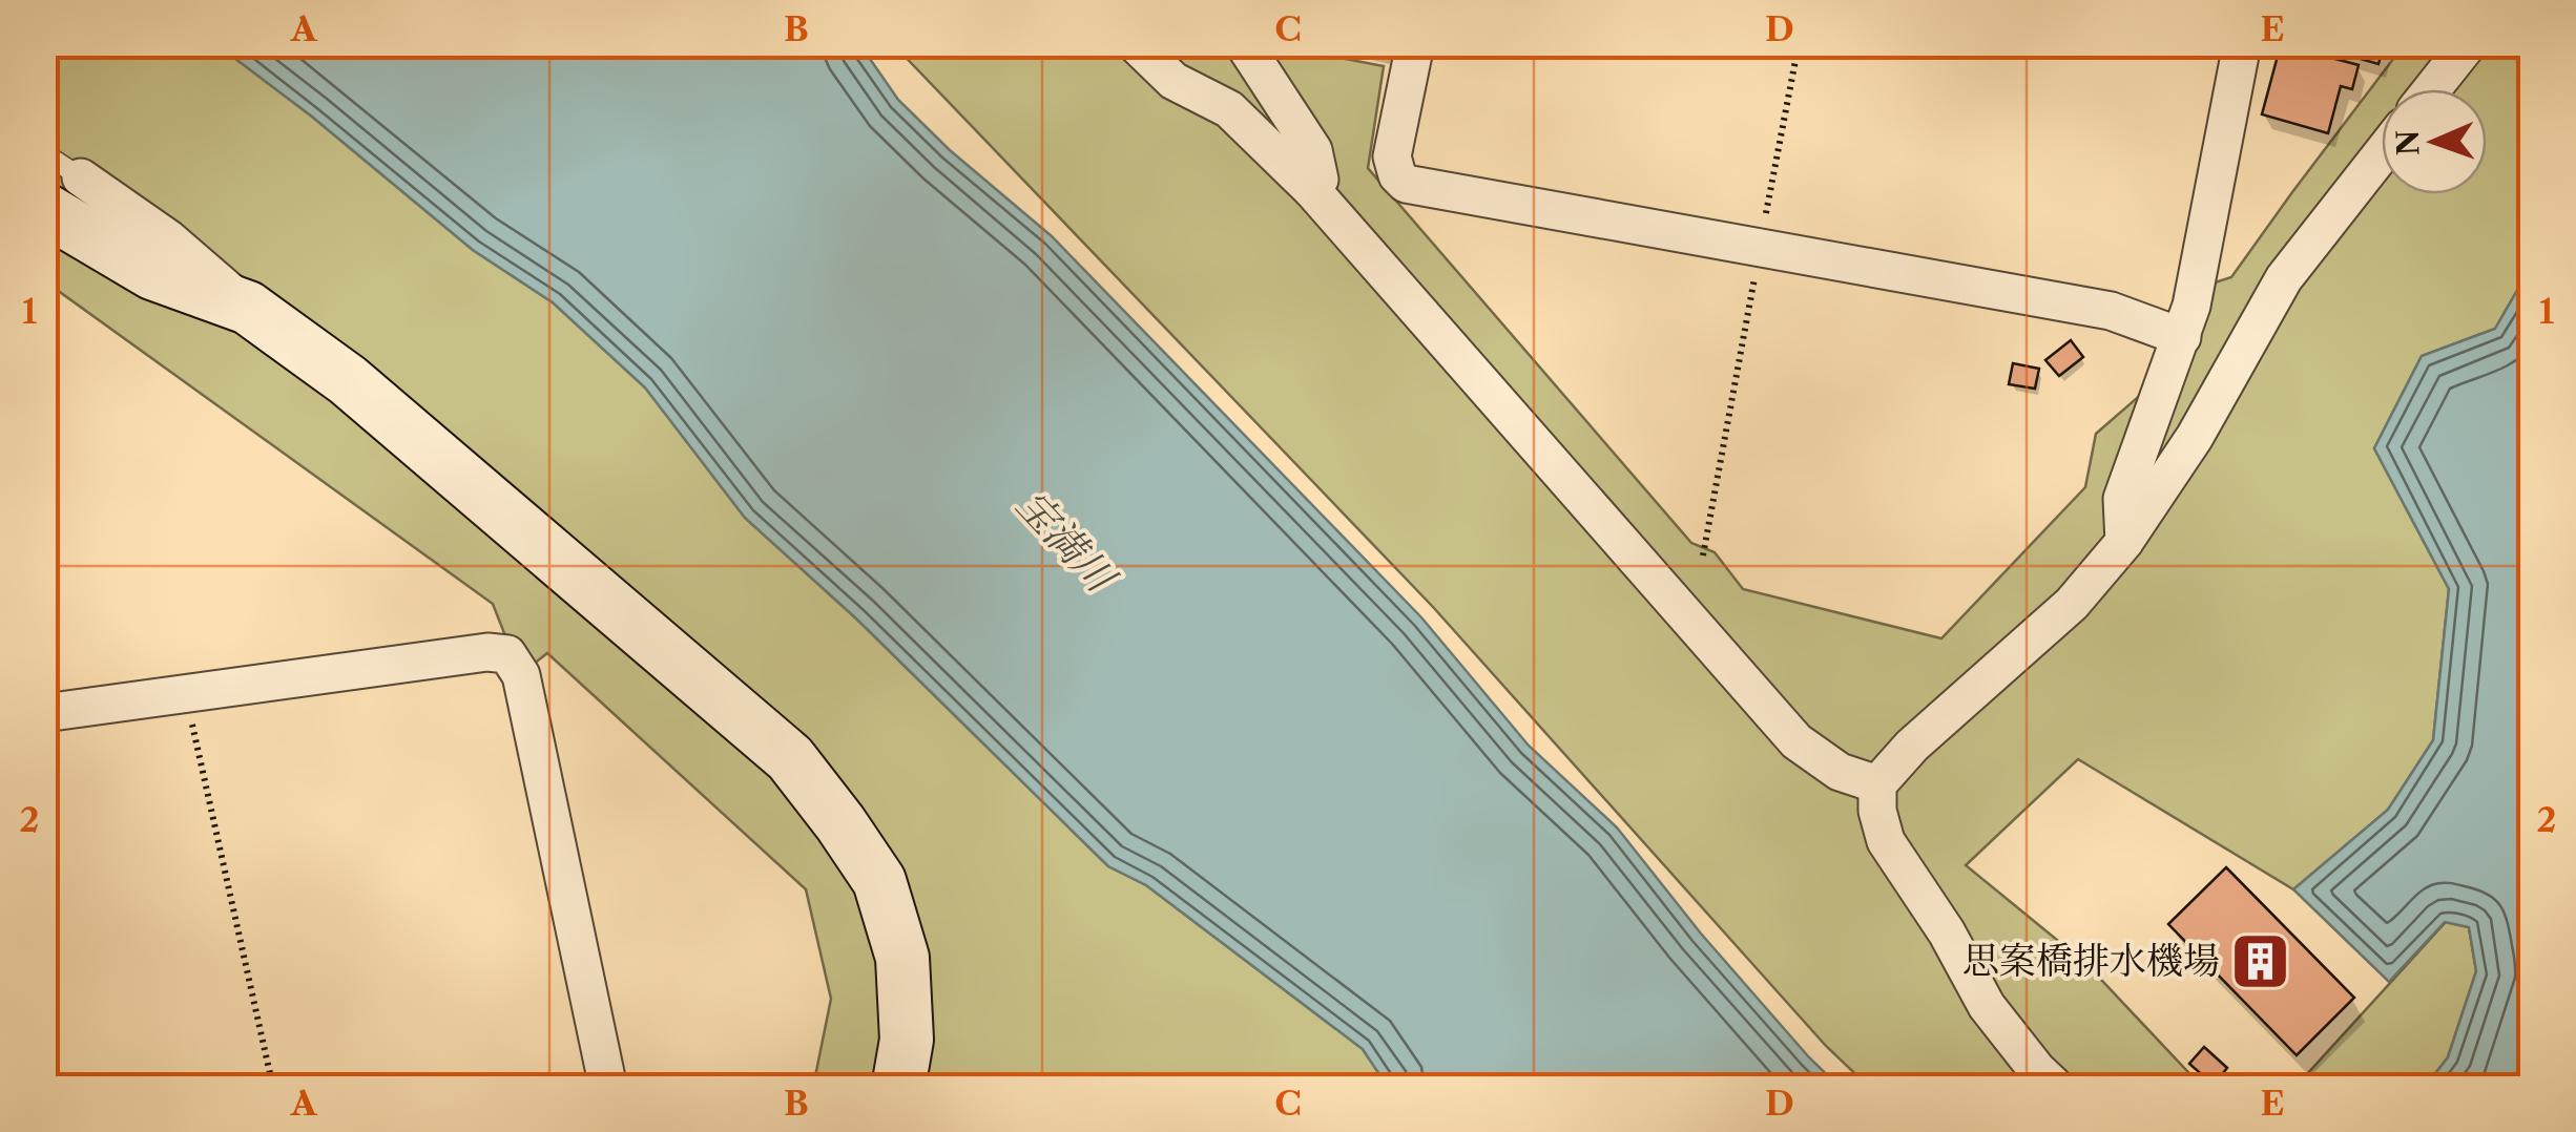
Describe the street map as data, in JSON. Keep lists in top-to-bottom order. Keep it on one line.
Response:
{"water":["宝満川"],"places":{"building":["思案橋排水機場"]},"north":"left","grid":{"columns":["A","B","C","D","E"],"rows":["1","2"]}}
